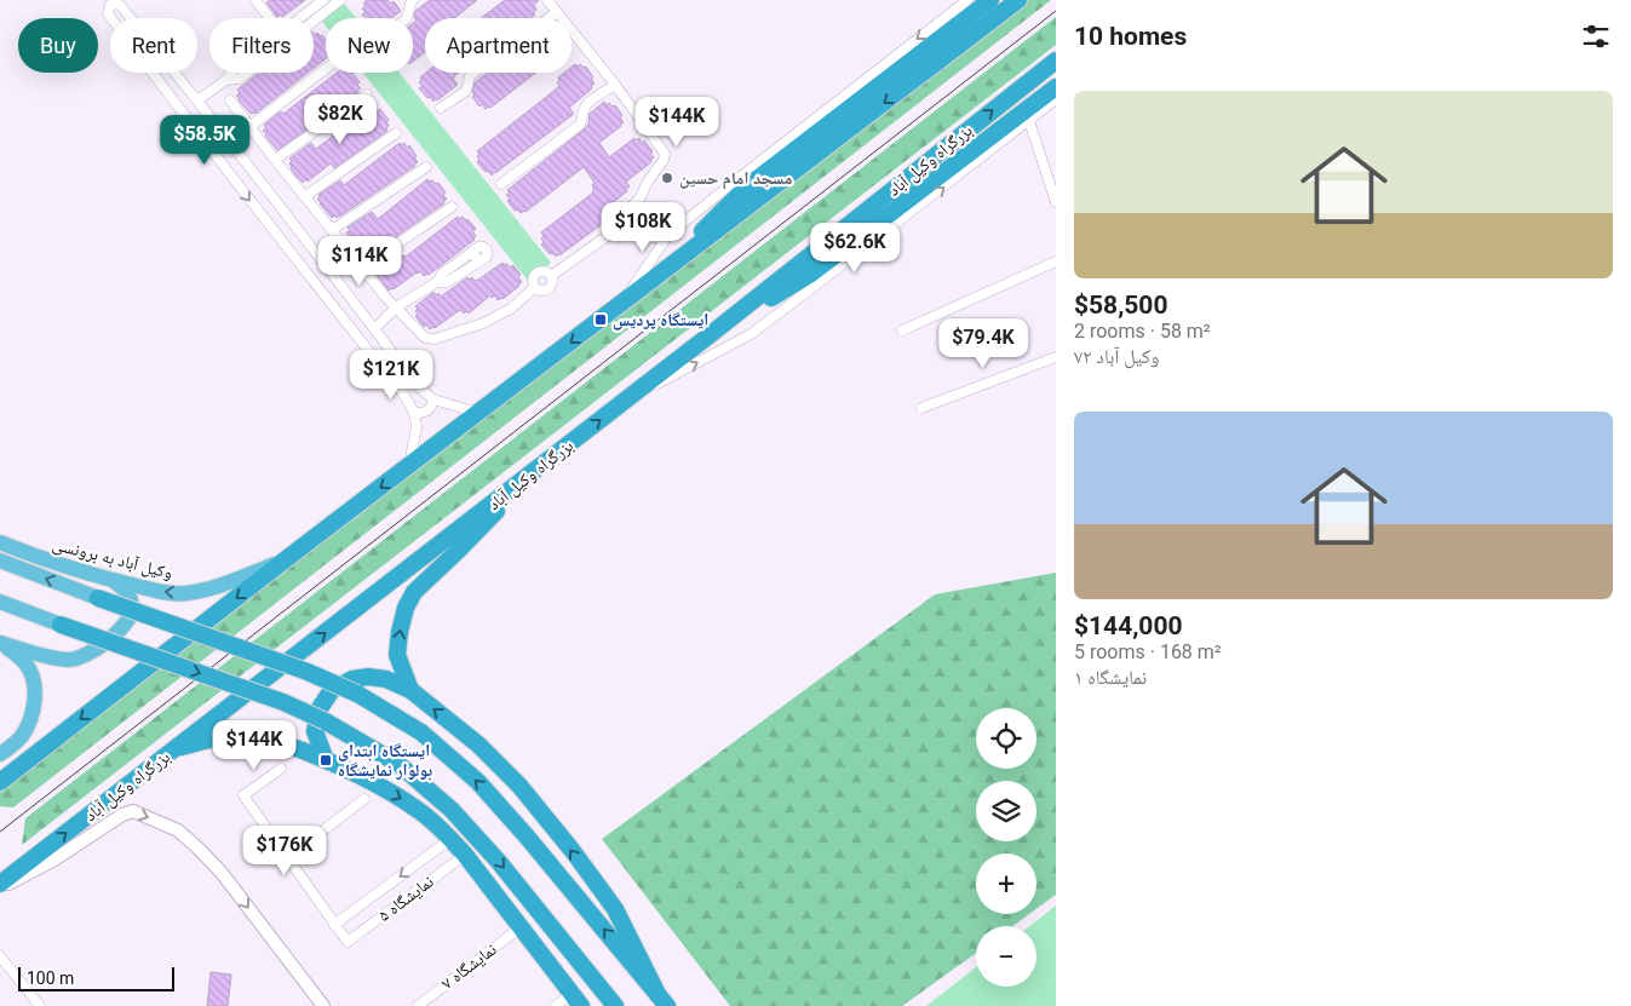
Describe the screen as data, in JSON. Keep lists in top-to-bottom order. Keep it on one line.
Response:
{"streets":{"highway":["بزرگراه وکیل آباد"],"main road":["وکیل آباد به برونسی"],"street":["نمایشگاه ۵","نمایشگاه ۷"]},"one_way":["وکیل آباد به برونسی","نمایشگاه ۵"],"places":{"other":["مسجد امام حسین"],"transit":["ایستگاه پردیس","ایستگاه ابتدای بولوار نمایشگاه"]},"scale_bar":"100 m","page":{"heading":"10 homes","chip":["Buy","Rent","Filters","New","Apartment"],"list":[{"name":"$58,500","note":"2 rooms · 58 m² · ۷۲ وکیل آباد"},{"name":"$144,000","note":"5 rooms · 168 m² · نمایشگاه ۱"}],"price":["$82K","$144K","$58.5K","$108K","$62.6K","$114K","$79.4K","$121K","$144K","$176K"],"map_buttons":["+","−"],"scale":"100 m"}}
